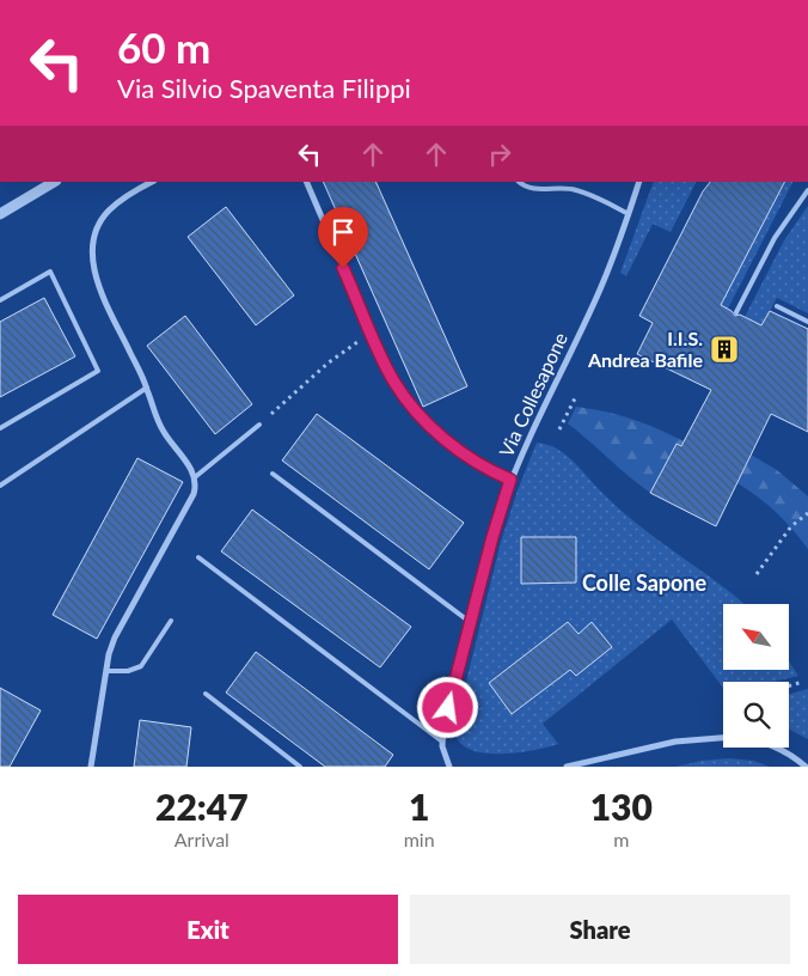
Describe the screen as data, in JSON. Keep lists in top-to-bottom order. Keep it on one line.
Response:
{"streets":{"street":["Via Collesapone"]},"districts":["Colle Sapone"],"places":{"building":["I.I.S. Andrea Bafile"]},"north":"top left","page":{"turn":["60 m","Via Silvio Spaventa Filippi"],"eta":["22:47","Arrival","1","min","130","m"],"buttons":["Exit","Share"]}}
